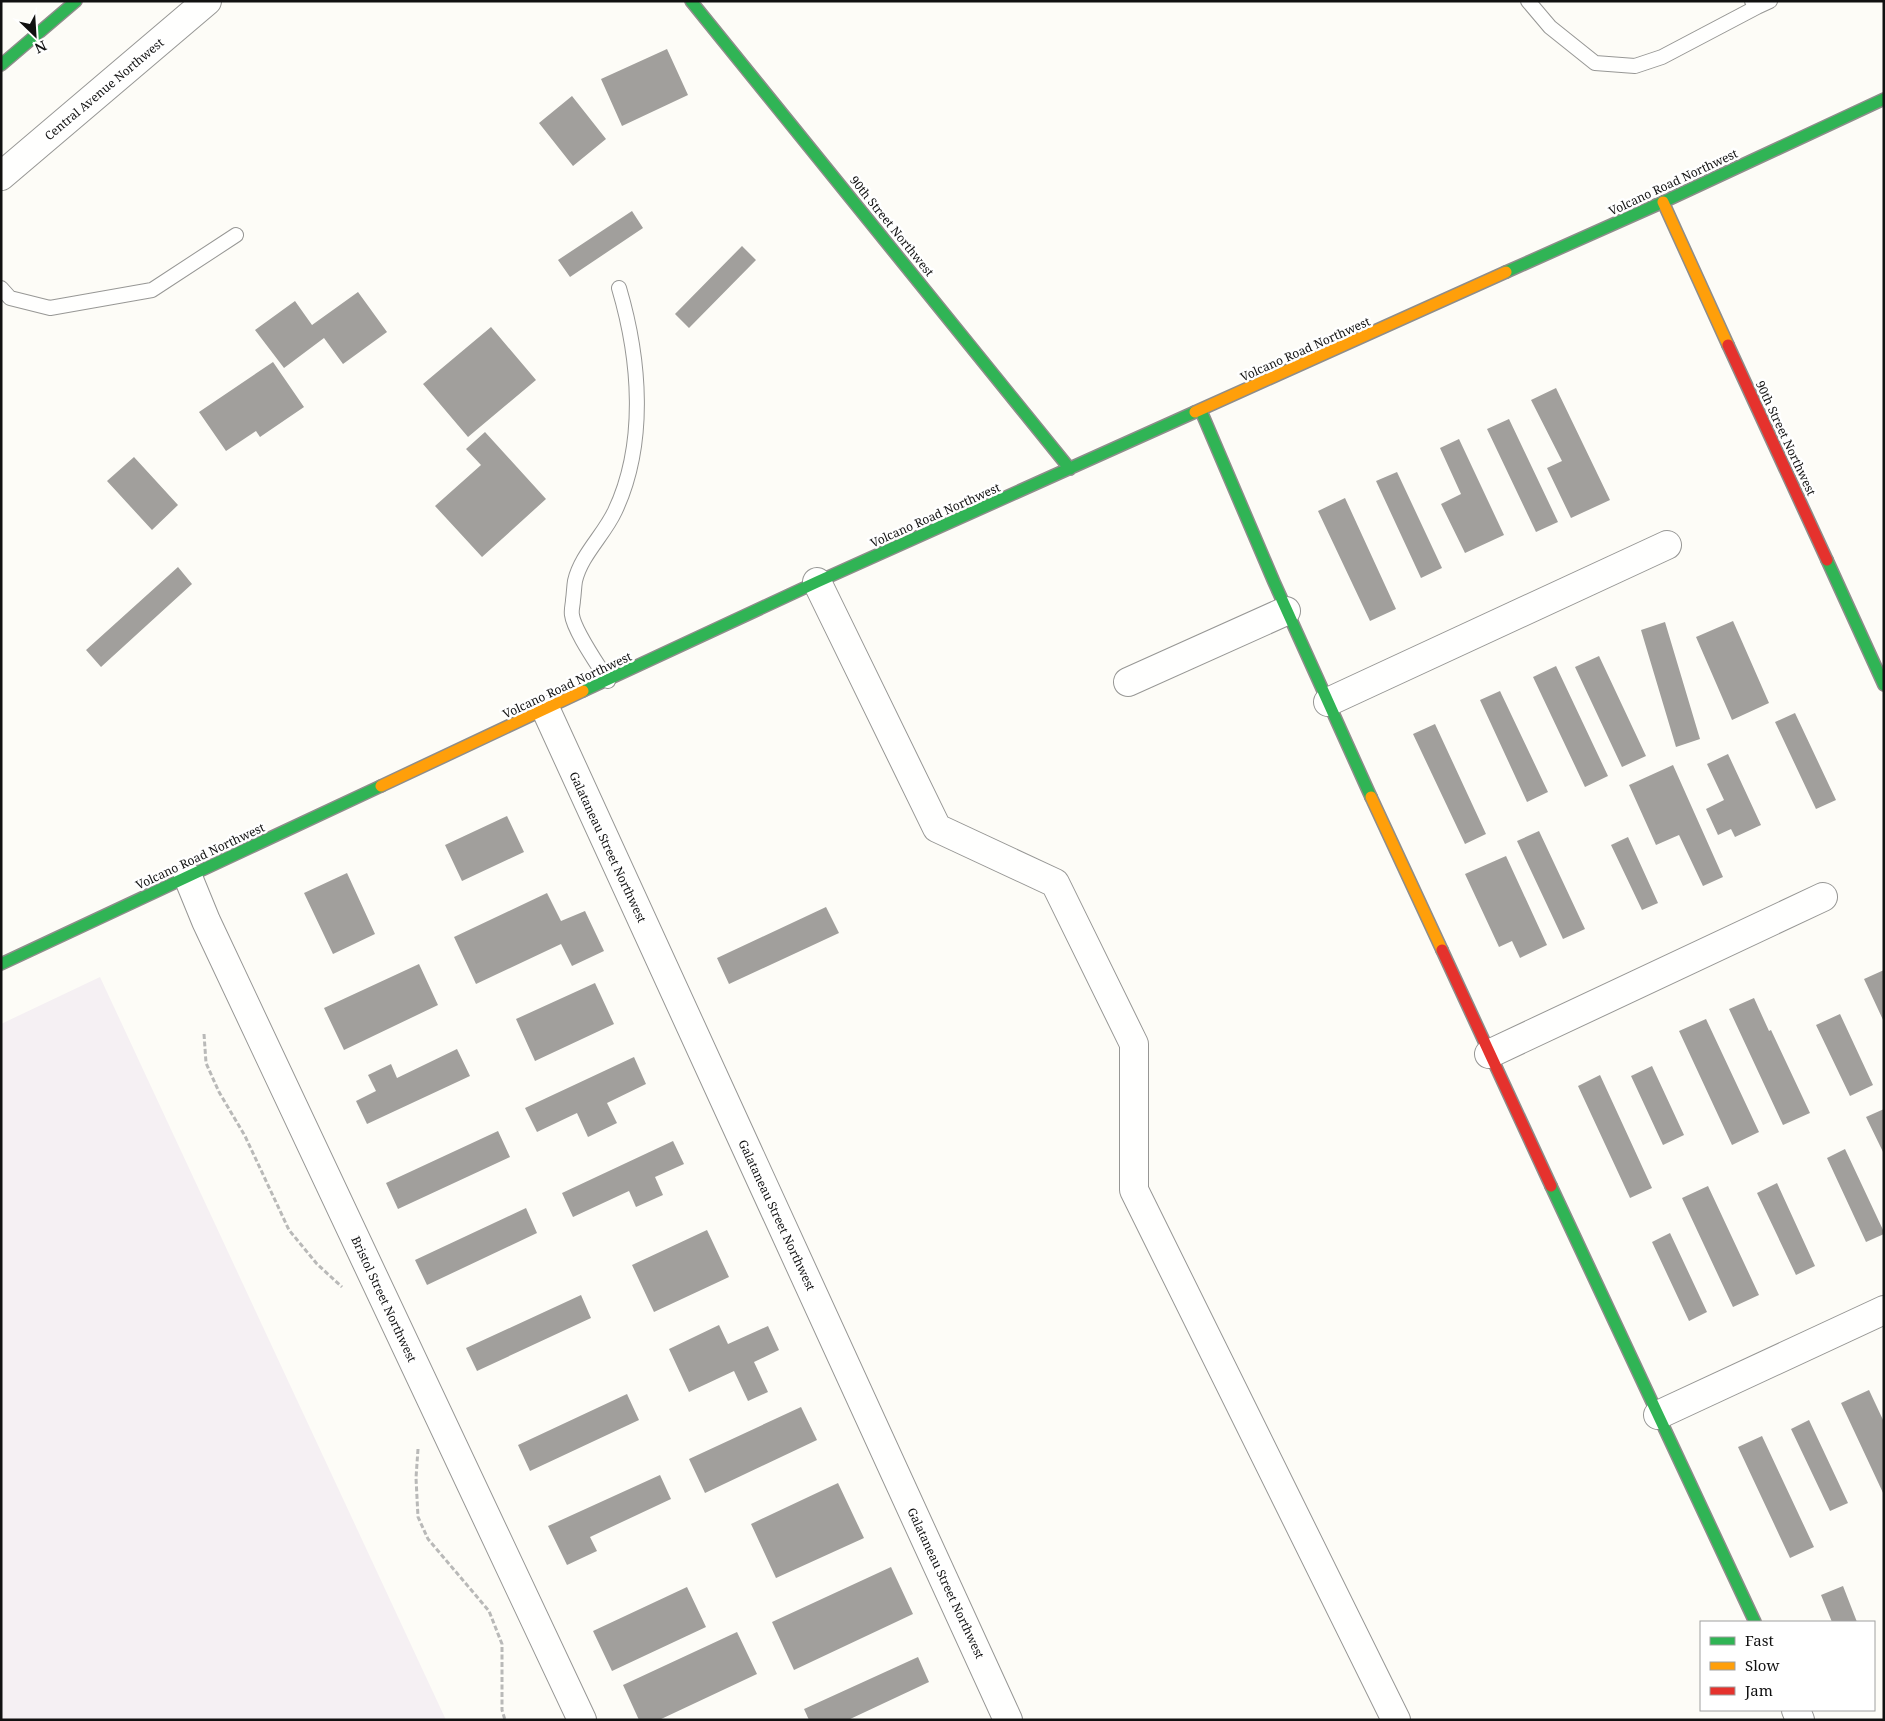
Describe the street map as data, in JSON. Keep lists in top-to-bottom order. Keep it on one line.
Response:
{"streets":{"street":["Central Avenue Northwest","Volcano Road Northwest","90th Street Northwest","Galataneau Street Northwest","Bristol Street Northwest"]},"crossings":[["Volcano Road Northwest","90th Street Northwest"],["Volcano Road Northwest","Galataneau Street Northwest"],["Volcano Road Northwest","Bristol Street Northwest"]],"legend":["Fast","Slow","Jam"],"north":"bottom right"}
